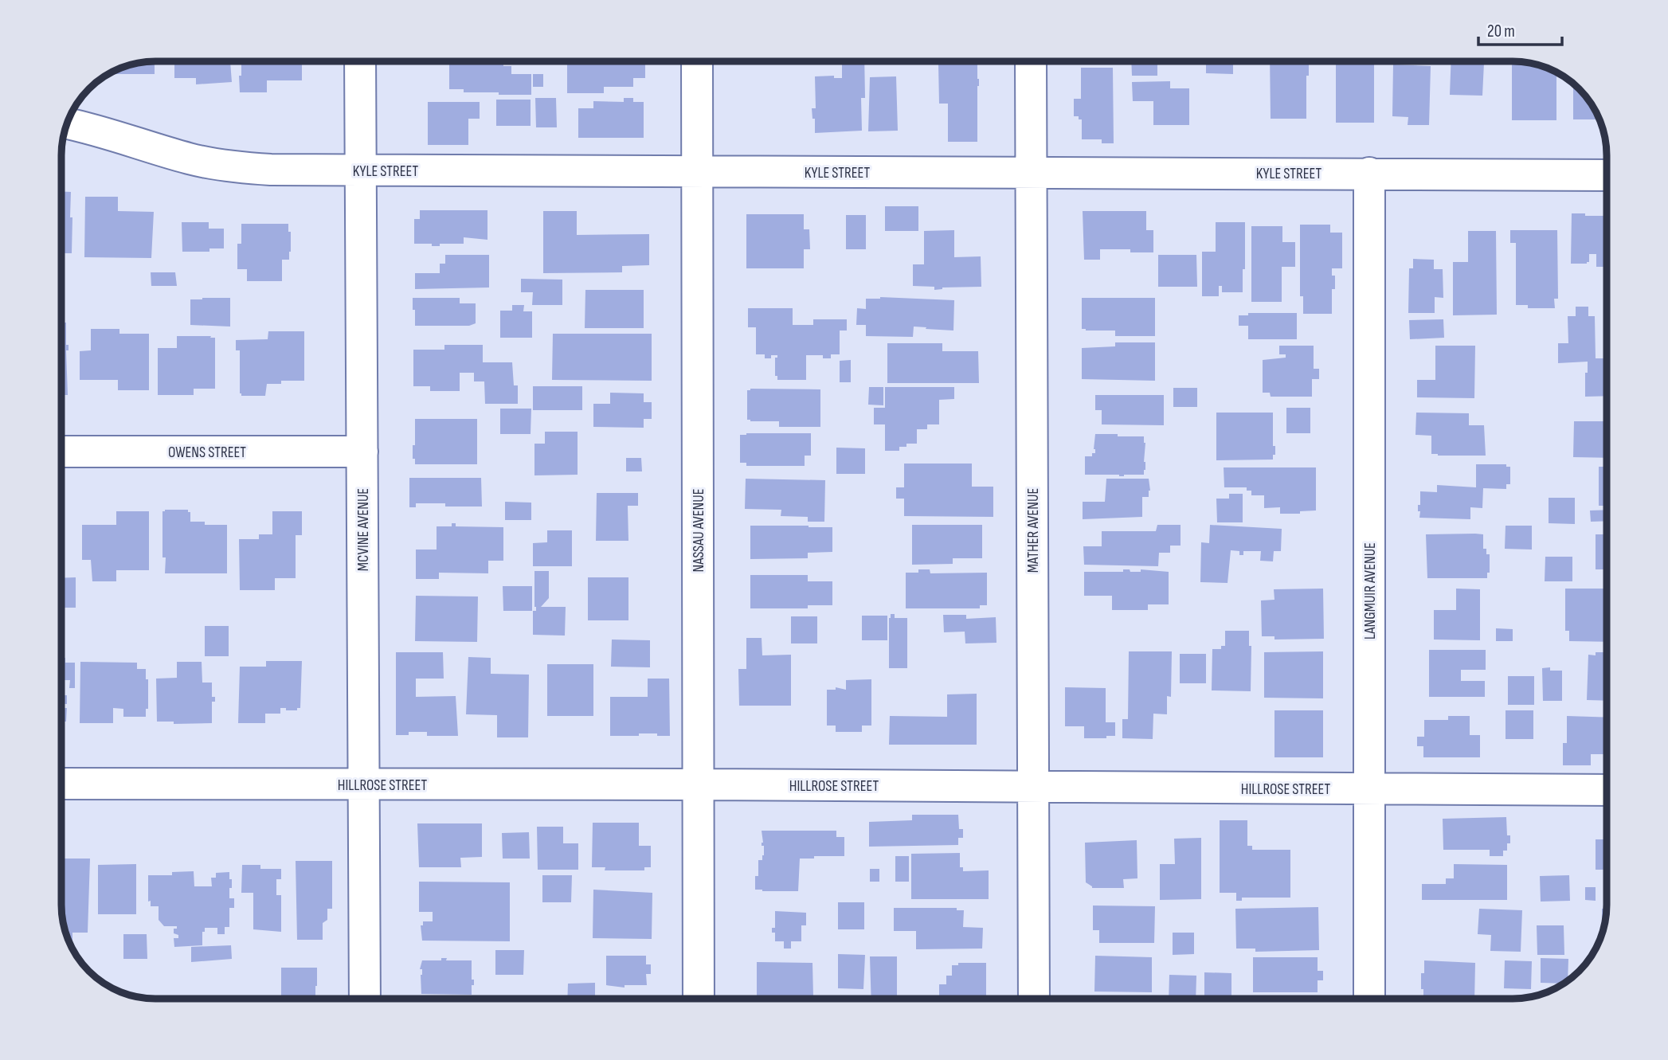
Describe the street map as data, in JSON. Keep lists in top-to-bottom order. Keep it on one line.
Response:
{"streets":{"street":["KYLE STREET","OWENS STREET","MCVINE AVENUE","NASSAU AVENUE","MATHER AVENUE","LANGMUIR AVENUE","HILLROSE STREET"]},"crossings":[["KYLE STREET","MCVINE AVENUE"],["KYLE STREET","NASSAU AVENUE"],["KYLE STREET","MATHER AVENUE"],["KYLE STREET","LANGMUIR AVENUE"],["OWENS STREET","MCVINE AVENUE"],["MCVINE AVENUE","HILLROSE STREET"],["NASSAU AVENUE","HILLROSE STREET"],["MATHER AVENUE","HILLROSE STREET"],["LANGMUIR AVENUE","HILLROSE STREET"]],"scale_bar":"20 m"}
